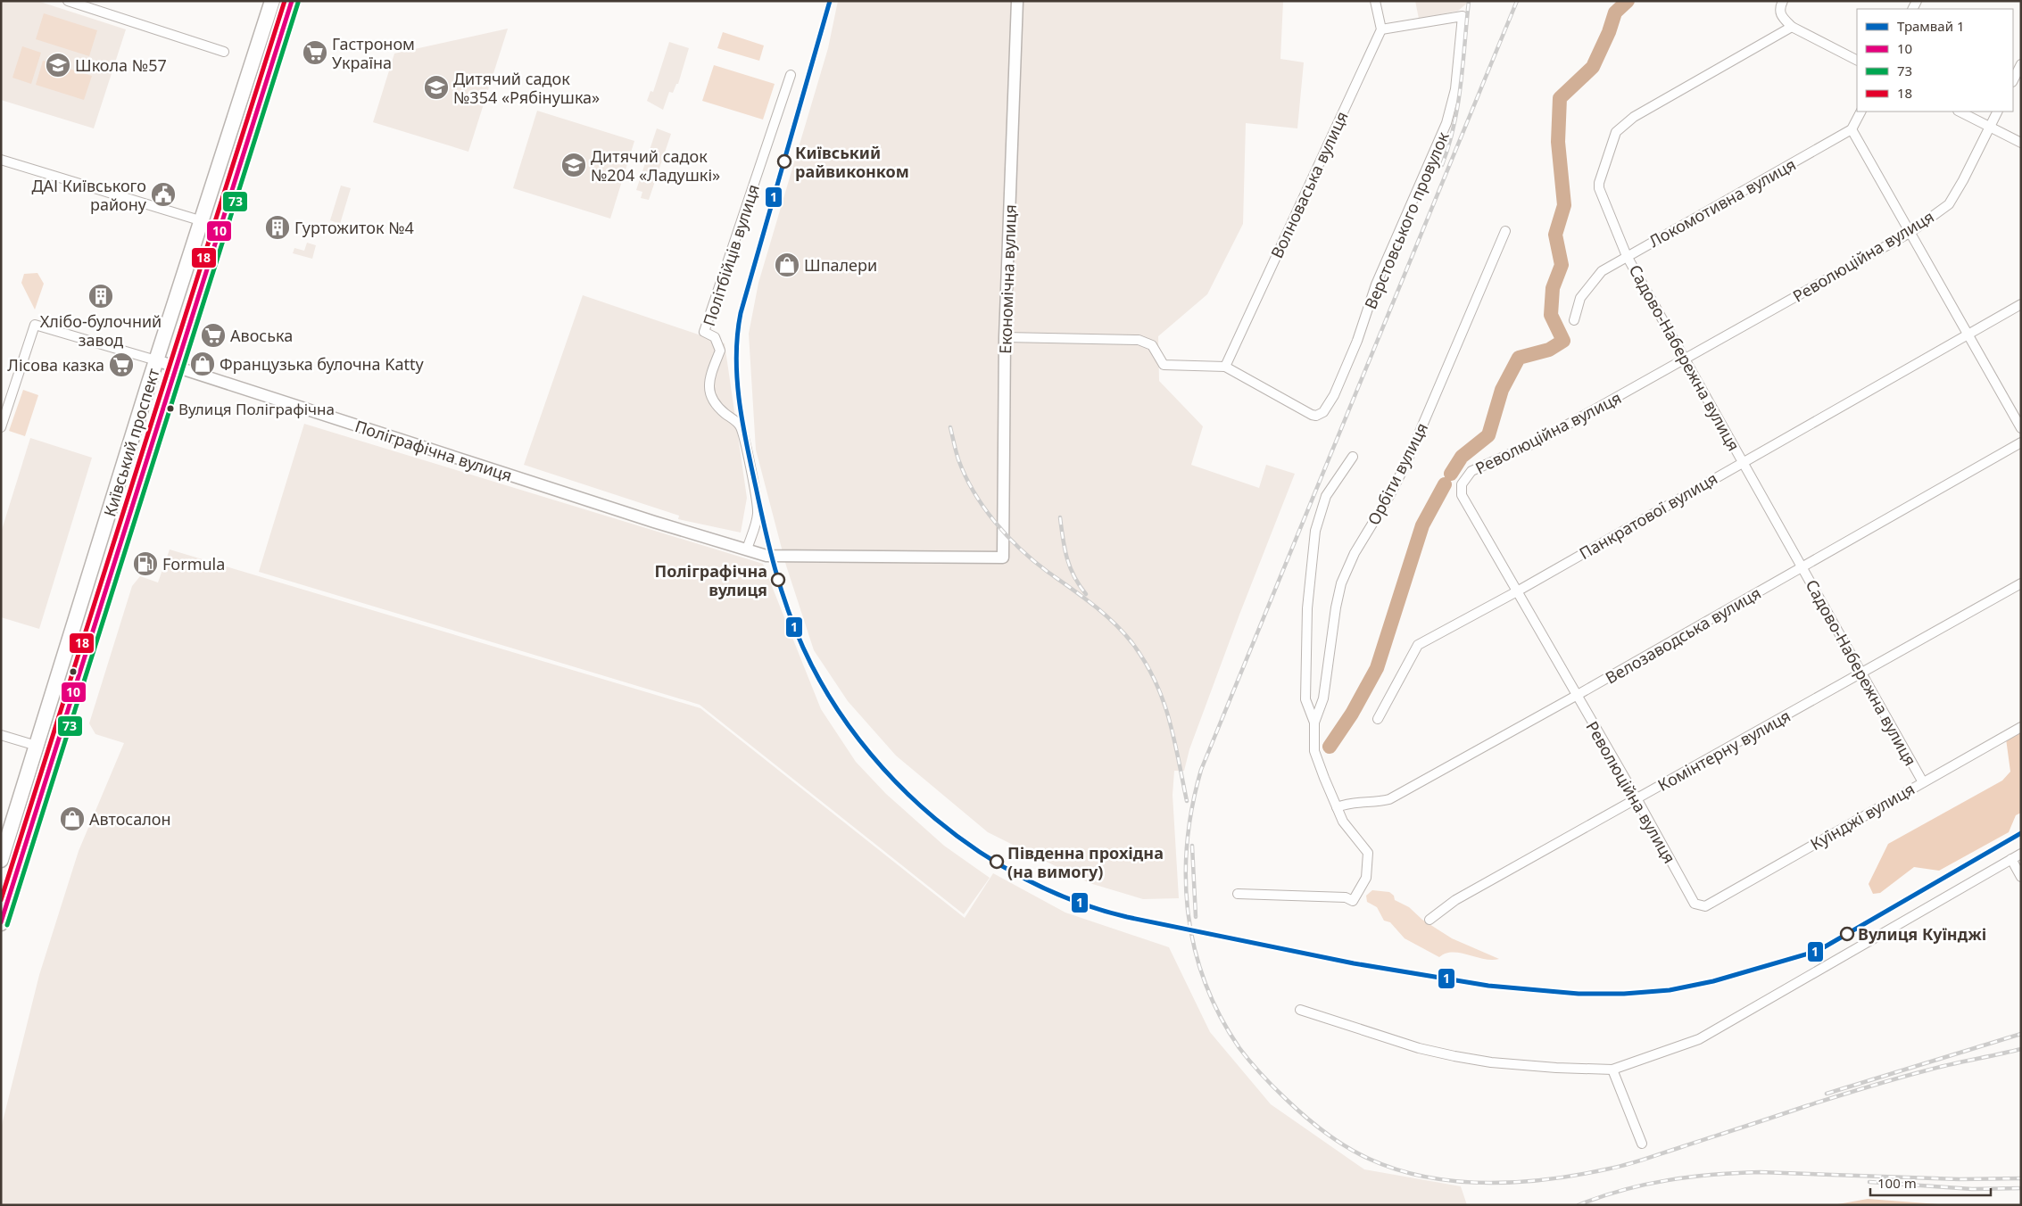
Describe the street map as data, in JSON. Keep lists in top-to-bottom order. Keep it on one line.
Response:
{"streets":{"main road":["Київський проспект"],"street":["Волноваська вулиця","Локомотивна вулиця","Верстовського провулок","Політбійців вулиця","Революційна вулиця","Економічна вулиця","Садово-Набережна вулиця","Поліграфічна вулиця","Орбіти вулиця","Панкратової вулиця","Велозаводська вулиця","Комінтерну вулиця","Куїнджі вулиця"]},"crossings":[["Волноваська вулиця","Верстовського провулок"],["Локомотивна вулиця","Садово-Набережна вулиця"],["Політбійців вулиця","Поліграфічна вулиця"],["Революційна вулиця","Садово-Набережна вулиця"],["Революційна вулиця","Панкратової вулиця"],["Революційна вулиця","Велозаводська вулиця"],["Революційна вулиця","Комінтерну вулиця"],["Революційна вулиця","Куїнджі вулиця"],["Економічна вулиця","Поліграфічна вулиця"],["Садово-Набережна вулиця","Панкратової вулиця"],["Садово-Набережна вулиця","Велозаводська вулиця"],["Садово-Набережна вулиця","Комінтерну вулиця"],["Садово-Набережна вулиця","Куїнджі вулиця"],["Київський проспект","Поліграфічна вулиця"]],"places":{"supermarket":["Гастроном Україна","Авоська","Лісова казка"],"school or university":["Школа №57","Дитячий садок №354 «Рябінушка»","Дитячий садок №204 «Ладушкі»"],"other":["Київський райвиконком","Вулиця Поліграфічна","Поліграфічна вулиця","Південна прохідна (на вимогу)","Вулиця Куїнджі"],"public building":["ДАІ Київського району"],"building":["Гуртожиток №4","Хлібо-булочний завод"],"shop":["Шпалери","Французька булочна Katty","Автосалон"],"fuel station":["Formula"]},"lines":["tram line 1","transit line 10","transit line 18","transit line 73"],"legend":["Трамвай 1","10","73","18"],"scale_bar":"100 m"}
